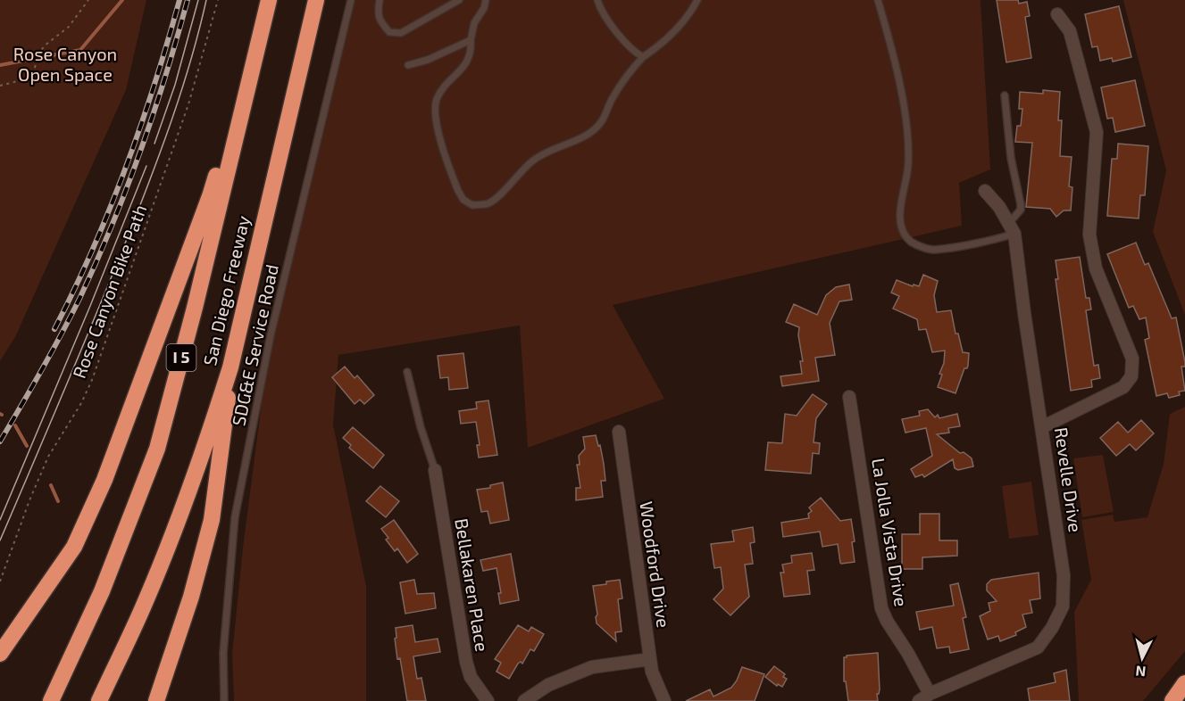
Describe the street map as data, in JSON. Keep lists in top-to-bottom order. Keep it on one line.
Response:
{"streets":{"highway":["San Diego Freeway","I 5"],"street":["Revelle Drive","La Jolla Vista Drive","Woodford Drive","Bellakaren Place"],"lane":["SDG&E Service Road"],"path":["Rose Canyon Bike Path"]},"crossings":[["Revelle Drive","La Jolla Vista Drive"]],"parks":["Rose Canyon Open Space"],"north":"bottom"}
